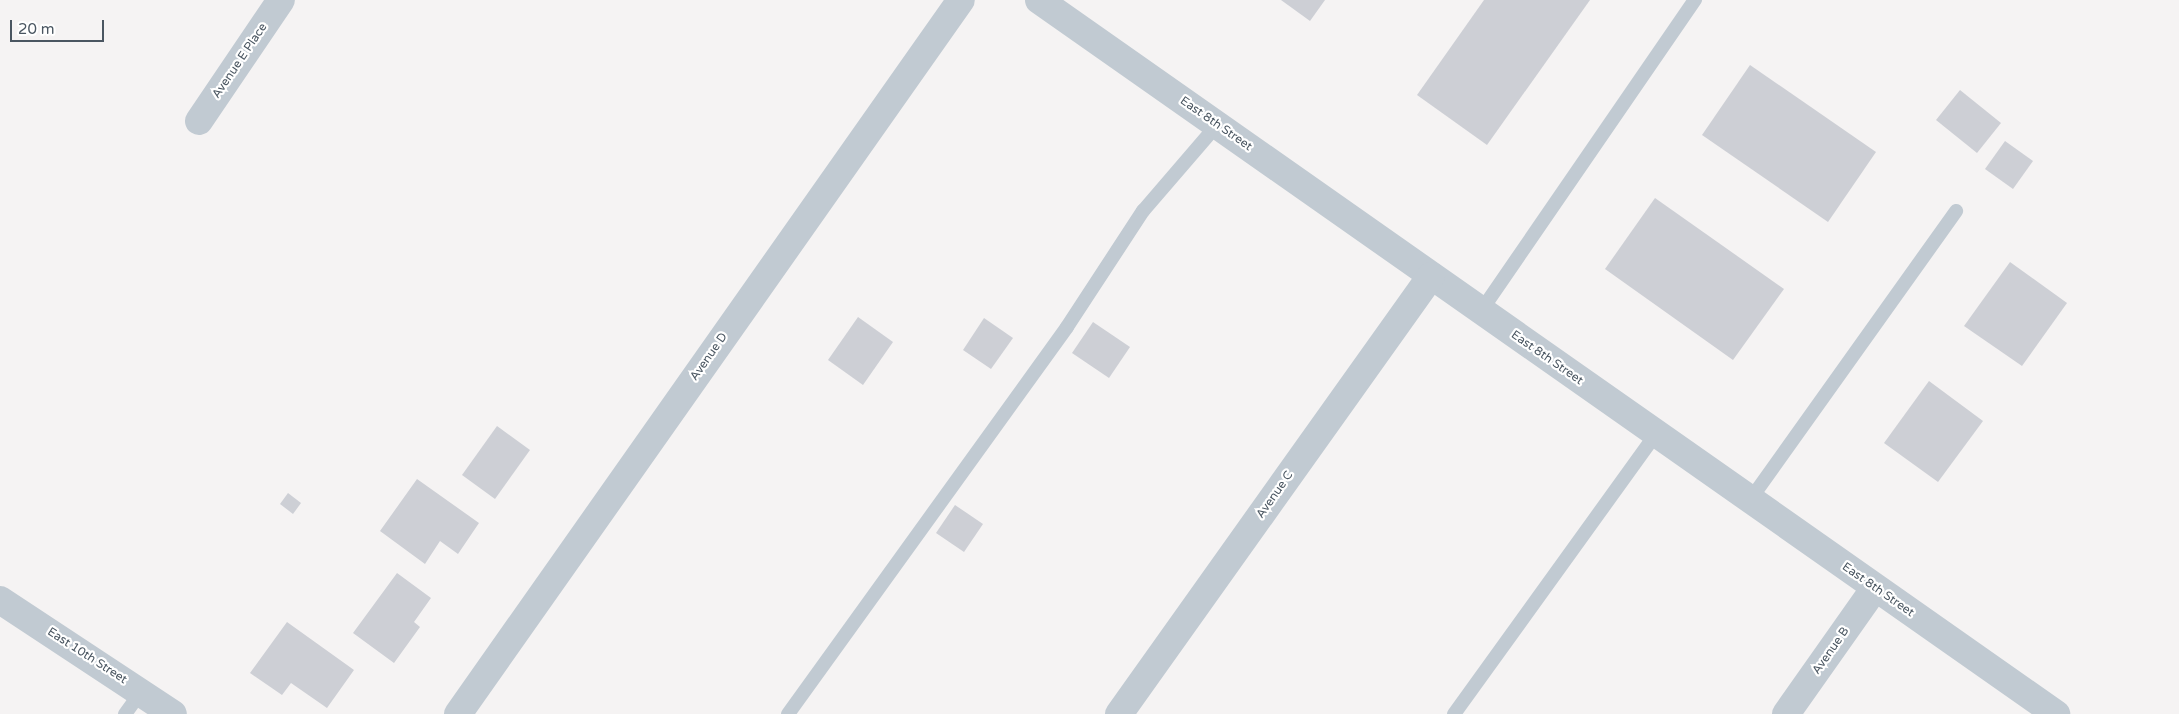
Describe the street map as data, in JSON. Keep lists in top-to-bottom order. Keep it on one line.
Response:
{"streets":{"street":["Avenue E Place","East 8th Street","Avenue D","Avenue C","Avenue B","East 10th Street"]},"crossings":[["East 8th Street","Avenue C"],["East 8th Street","Avenue B"]],"scale_bar":"20 m"}
